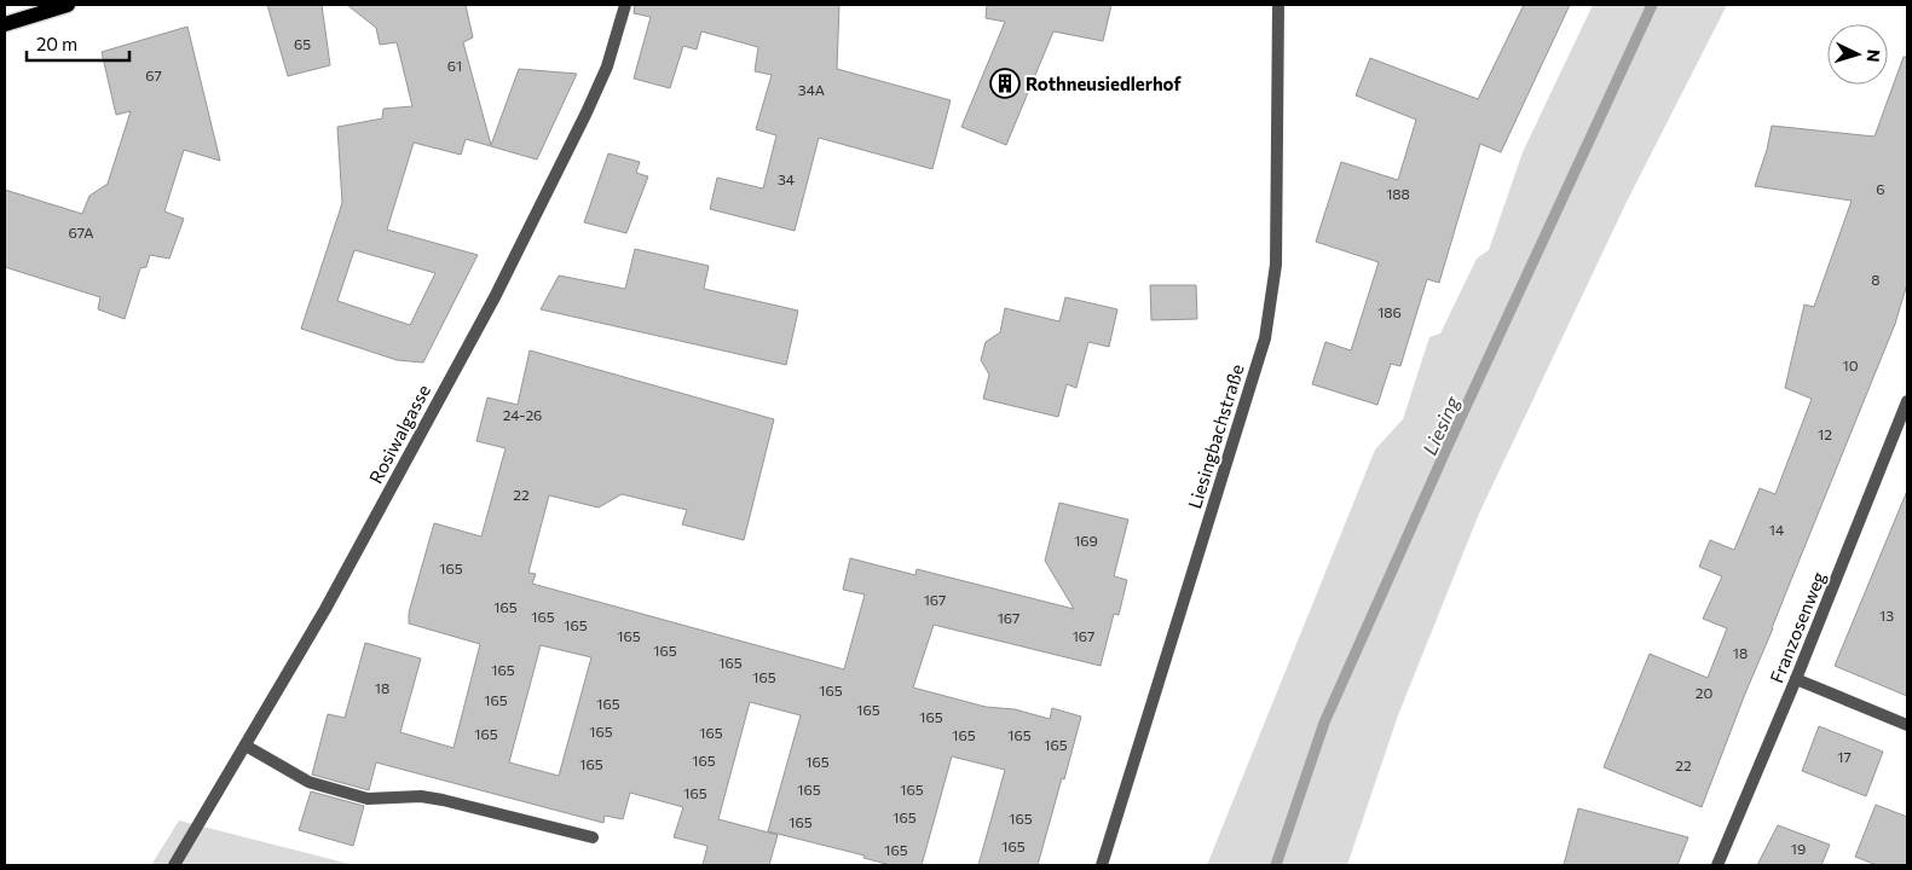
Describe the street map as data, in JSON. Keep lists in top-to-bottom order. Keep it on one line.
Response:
{"streets":{"street":["Rosiwalgasse","Liesingbachstraße","Franzosenweg"]},"water":["Liesing"],"places":{"building":["Rothneusiedlerhof"]},"house_numbers":["65","61","67","34A","34","6","188","67A","8","186","10","24-26","12","22","14","169","165","167","165","13","165","167","165","165","167","165","18","165","165","165","18","165","20","165","165","165","165","165","165","165","165","165","165","17","165","165","165","22","165","165","165","165","165","165","165","19","165"],"scale_bar":"20 m","north":"right"}
